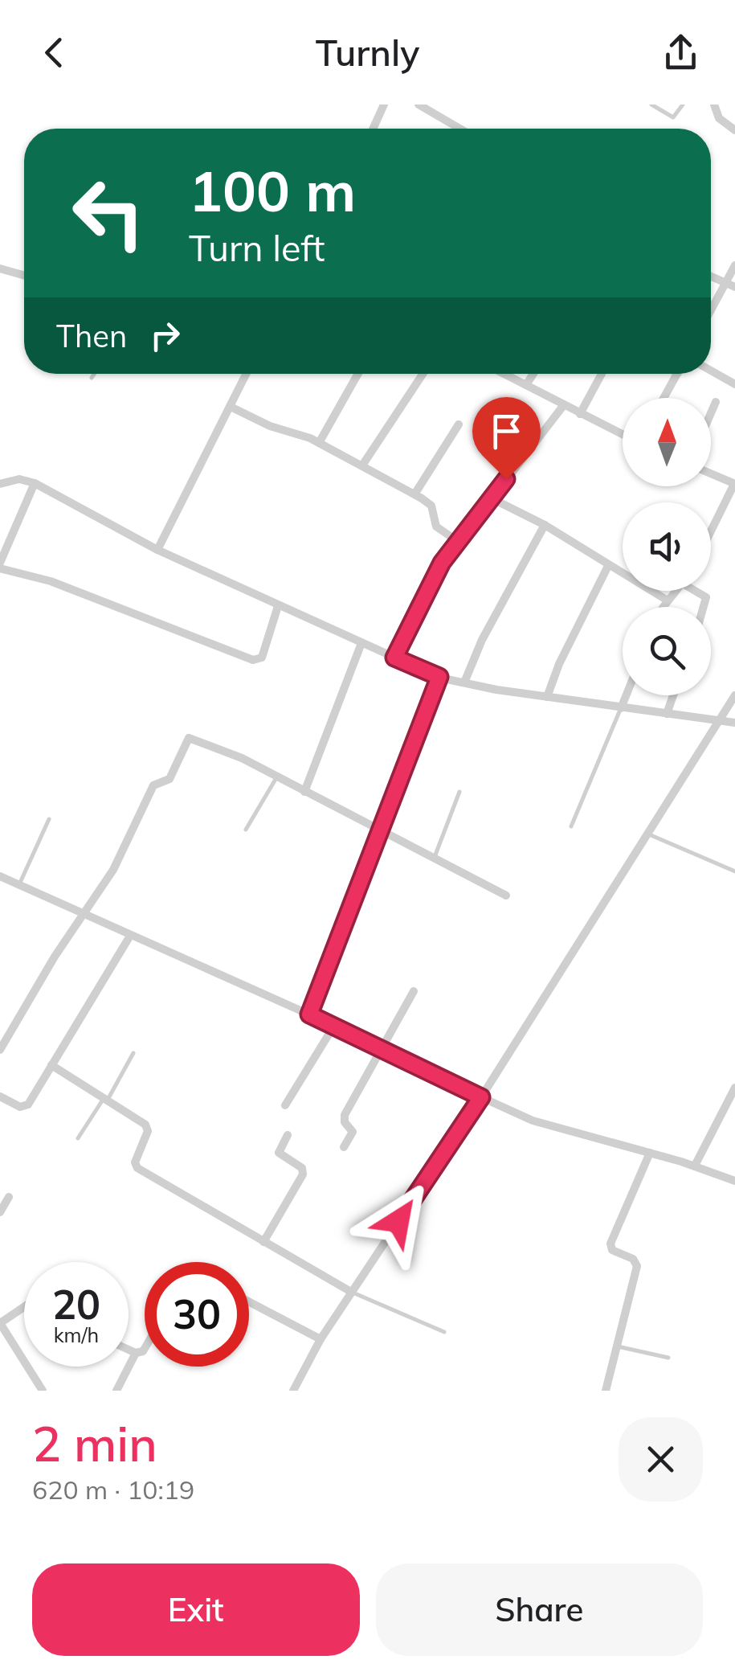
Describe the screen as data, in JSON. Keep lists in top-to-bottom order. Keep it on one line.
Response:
{"north":"top","page":{"header":"Turnly","turn":["100 m","Turn left"],"then":"Then","speed":"20 km/h","limit":"30","heading":["2 min","620 m · 10:19"],"buttons":["Exit","Share"]}}
